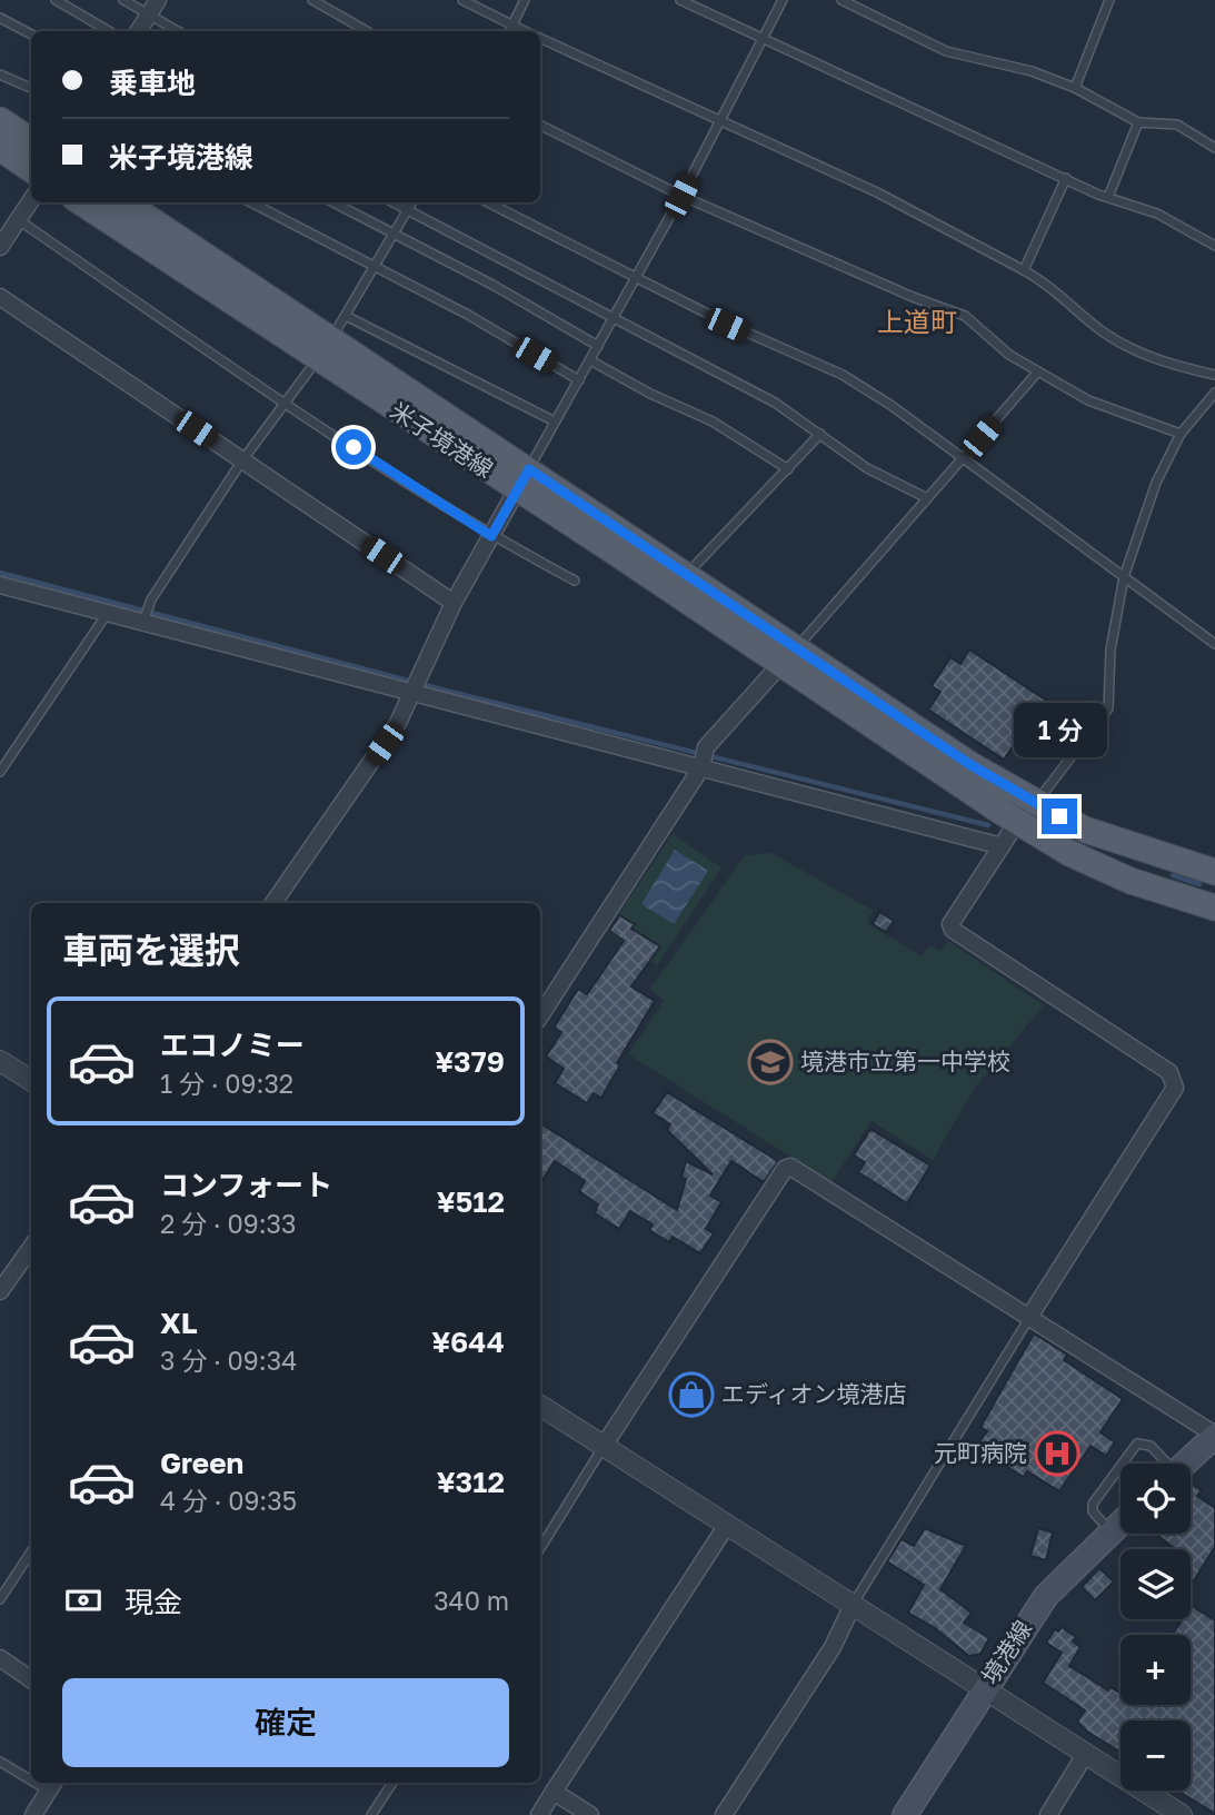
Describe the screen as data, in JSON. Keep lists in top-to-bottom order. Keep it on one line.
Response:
{"streets":{"main road":["米子境港線","境港線"]},"districts":["上道町"],"places":{"school or university":["境港市立第一中学校"],"shop":["エディオン境港店"],"hospital":["元町病院"]},"page":{"banner":["乗車地","米子境港線"],"bubble":"1 分","heading":"車両を選択","list":[{"name":"エコノミー","note":"1 分 · 09:32","value":"¥379"},{"name":"コンフォート","note":"2 分 · 09:33","value":"¥512"},{"name":"XL","note":"3 分 · 09:34","value":"¥644"},{"name":"Green","note":"4 分 · 09:35","value":"¥312"}],"map_buttons":["+","−"],"pay":["現金","340 m"],"buttons":"確定"}}
